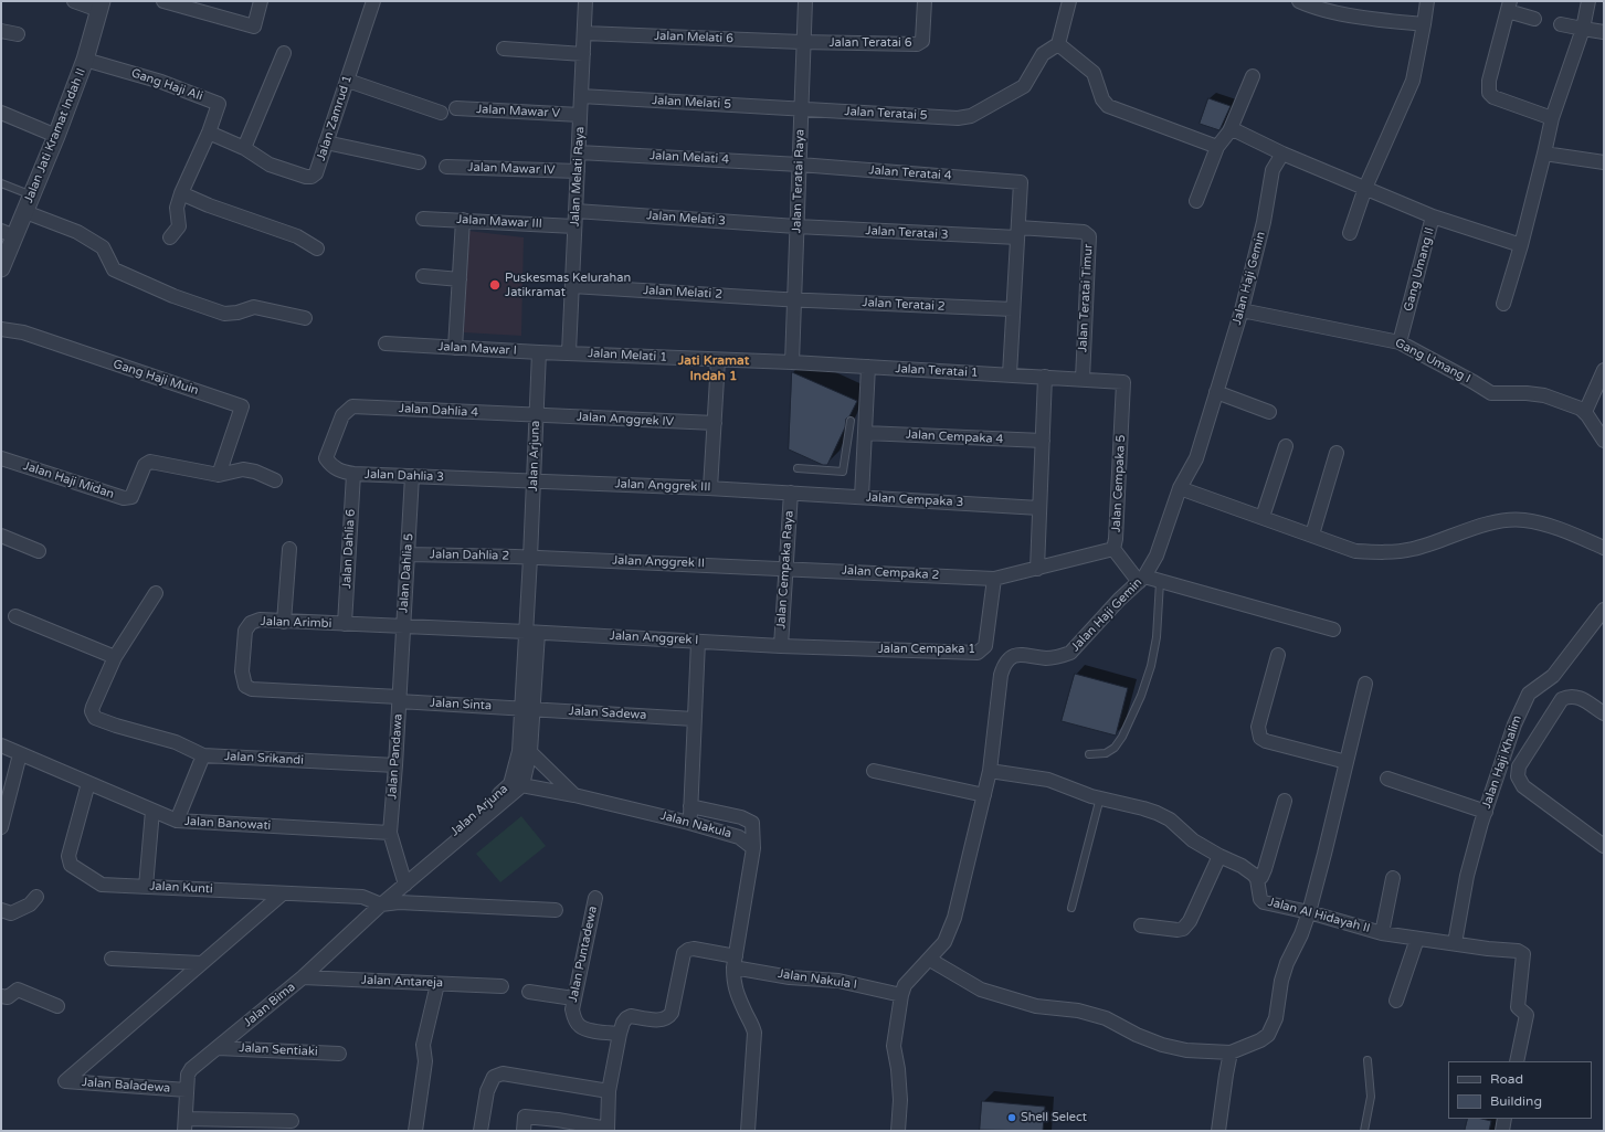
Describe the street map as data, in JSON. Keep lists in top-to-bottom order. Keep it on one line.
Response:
{"streets":{"street":["Jalan Melati 6","Jalan Teratai 6","Gang Haji Ali","Jalan Melati 5","Jalan Mawar V","Jalan Teratai 5","Jalan Zamrud 1","Jalan Jati Kramat Indah II","Jalan Melati 4","Jalan Mawar IV","Jalan Teratai 4","Jalan Melati Raya","Jalan Teratai Raya","Jalan Melati 3","Jalan Mawar III","Jalan Teratai 3","Gang Umang II","Jalan Haji Gemin","Jalan Melati 2","Jalan Teratai Timur","Jalan Teratai 2","Jalan Mawar I","Jalan Melati 1","Gang Umang I","Jalan Teratai 1","Gang Haji Muin","Jalan Dahlia 4","Jalan Anggrek IV","Jalan Cempaka 4","Jalan Arjuna","Jalan Dahlia 3","Jalan Haji Midan","Jalan Cempaka 5","Jalan Anggrek III","Jalan Cempaka 3","Jalan Dahlia 6","Jalan Dahlia 2","Jalan Anggrek II","Jalan Cempaka Raya","Jalan Dahlia 5","Jalan Cempaka 2","Jalan Arimbi","Jalan Anggrek I","Jalan Cempaka 1","Jalan Sinta","Jalan Sadewa","Jalan Pandawa","Jalan Srikandi","Jalan Haji Khalim","Jalan Banowati","Jalan Nakula","Jalan Kunti","Jalan Al Hidayah II","Jalan Puntadewa","Jalan Nakula I","Jalan Antareja","Jalan Bima","Jalan Sentiaki","Jalan Baladewa"]},"crossings":[["Jalan Melati 6","Jalan Teratai 6"],["Jalan Melati 6","Jalan Melati Raya"],["Jalan Melati 6","Jalan Teratai Raya"],["Jalan Teratai 6","Jalan Teratai Raya"],["Gang Haji Ali","Jalan Zamrud 1"],["Gang Haji Ali","Jalan Jati Kramat Indah II"],["Jalan Melati 5","Jalan Teratai 5"],["Jalan Melati 5","Jalan Melati Raya"],["Jalan Melati 5","Jalan Teratai Raya"],["Jalan Mawar V","Jalan Melati Raya"],["Jalan Teratai 5","Jalan Teratai Raya"],["Jalan Melati 4","Jalan Teratai 4"],["Jalan Melati 4","Jalan Melati Raya"],["Jalan Melati 4","Jalan Teratai Raya"],["Jalan Mawar IV","Jalan Melati Raya"],["Jalan Teratai 4","Jalan Teratai Raya"],["Jalan Teratai 4","Jalan Teratai 3"],["Jalan Teratai 4","Jalan Teratai Timur"],["Jalan Melati Raya","Jalan Melati 3"],["Jalan Melati Raya","Jalan Mawar III"],["Jalan Melati Raya","Jalan Melati 2"],["Jalan Melati Raya","Jalan Mawar I"],["Jalan Melati Raya","Jalan Melati 1"],["Jalan Teratai Raya","Jalan Melati 3"],["Jalan Teratai Raya","Jalan Teratai 3"],["Jalan Teratai Raya","Jalan Melati 2"],["Jalan Teratai Raya","Jalan Teratai 2"],["Jalan Teratai Raya","Jalan Melati 1"],["Jalan Teratai Raya","Jalan Teratai 1"],["Jalan Melati 3","Jalan Teratai 3"],["Jalan Teratai 3","Jalan Teratai Timur"],["Gang Umang II","Gang Umang I"],["Jalan Haji Gemin","Gang Umang I"],["Jalan Haji Gemin","Jalan Nakula I"],["Jalan Melati 2","Jalan Teratai 2"],["Jalan Teratai Timur","Jalan Teratai 1"],["Jalan Teratai Timur","Jalan Cempaka 5"],["Jalan Mawar I","Jalan Melati 1"],["Jalan Mawar I","Jalan Arjuna"],["Jalan Melati 1","Jalan Teratai 1"],["Jalan Teratai 1","Jalan Cempaka 5"],["Gang Haji Muin","Jalan Haji Midan"],["Jalan Dahlia 4","Jalan Anggrek IV"],["Jalan Dahlia 4","Jalan Arjuna"],["Jalan Dahlia 4","Jalan Dahlia 3"],["Jalan Anggrek IV","Jalan Arjuna"],["Jalan Arjuna","Jalan Dahlia 3"],["Jalan Arjuna","Jalan Anggrek III"],["Jalan Arjuna","Jalan Dahlia 2"],["Jalan Arjuna","Jalan Anggrek II"],["Jalan Arjuna","Jalan Dahlia 5"],["Jalan Arjuna","Jalan Anggrek I"],["Jalan Arjuna","Jalan Sinta"],["Jalan Arjuna","Jalan Sadewa"],["Jalan Arjuna","Jalan Pandawa"],["Jalan Arjuna","Jalan Nakula"],["Jalan Arjuna","Jalan Bima"],["Jalan Dahlia 3","Jalan Anggrek III"],["Jalan Dahlia 3","Jalan Dahlia 6"],["Jalan Dahlia 3","Jalan Dahlia 5"],["Jalan Anggrek III","Jalan Cempaka 3"],["Jalan Anggrek III","Jalan Cempaka Raya"],["Jalan Cempaka 3","Jalan Cempaka Raya"],["Jalan Dahlia 6","Jalan Arimbi"],["Jalan Dahlia 2","Jalan Anggrek II"],["Jalan Dahlia 2","Jalan Dahlia 5"],["Jalan Anggrek II","Jalan Cempaka Raya"],["Jalan Anggrek II","Jalan Cempaka 2"],["Jalan Cempaka Raya","Jalan Cempaka 2"],["Jalan Cempaka Raya","Jalan Anggrek I"],["Jalan Cempaka Raya","Jalan Cempaka 1"],["Jalan Dahlia 5","Jalan Arimbi"],["Jalan Dahlia 5","Jalan Anggrek I"],["Jalan Dahlia 5","Jalan Pandawa"],["Jalan Cempaka 2","Jalan Cempaka 1"],["Jalan Arimbi","Jalan Sinta"],["Jalan Arimbi","Jalan Pandawa"],["Jalan Anggrek I","Jalan Cempaka 1"],["Jalan Sinta","Jalan Sadewa"],["Jalan Sinta","Jalan Pandawa"],["Jalan Pandawa","Jalan Srikandi"],["Jalan Pandawa","Jalan Banowati"],["Jalan Haji Khalim","Jalan Al Hidayah II"],["Jalan Banowati","Jalan Kunti"],["Jalan Kunti","Jalan Bima"],["Jalan Puntadewa","Jalan Nakula I"],["Jalan Antareja","Jalan Bima"],["Jalan Bima","Jalan Sentiaki"],["Jalan Bima","Jalan Baladewa"]],"districts":["Jati Kramat Indah 1"],"places":["Puskesmas Kelurahan Jatikramat","Shell Select"],"legend":["Road","Building"]}
